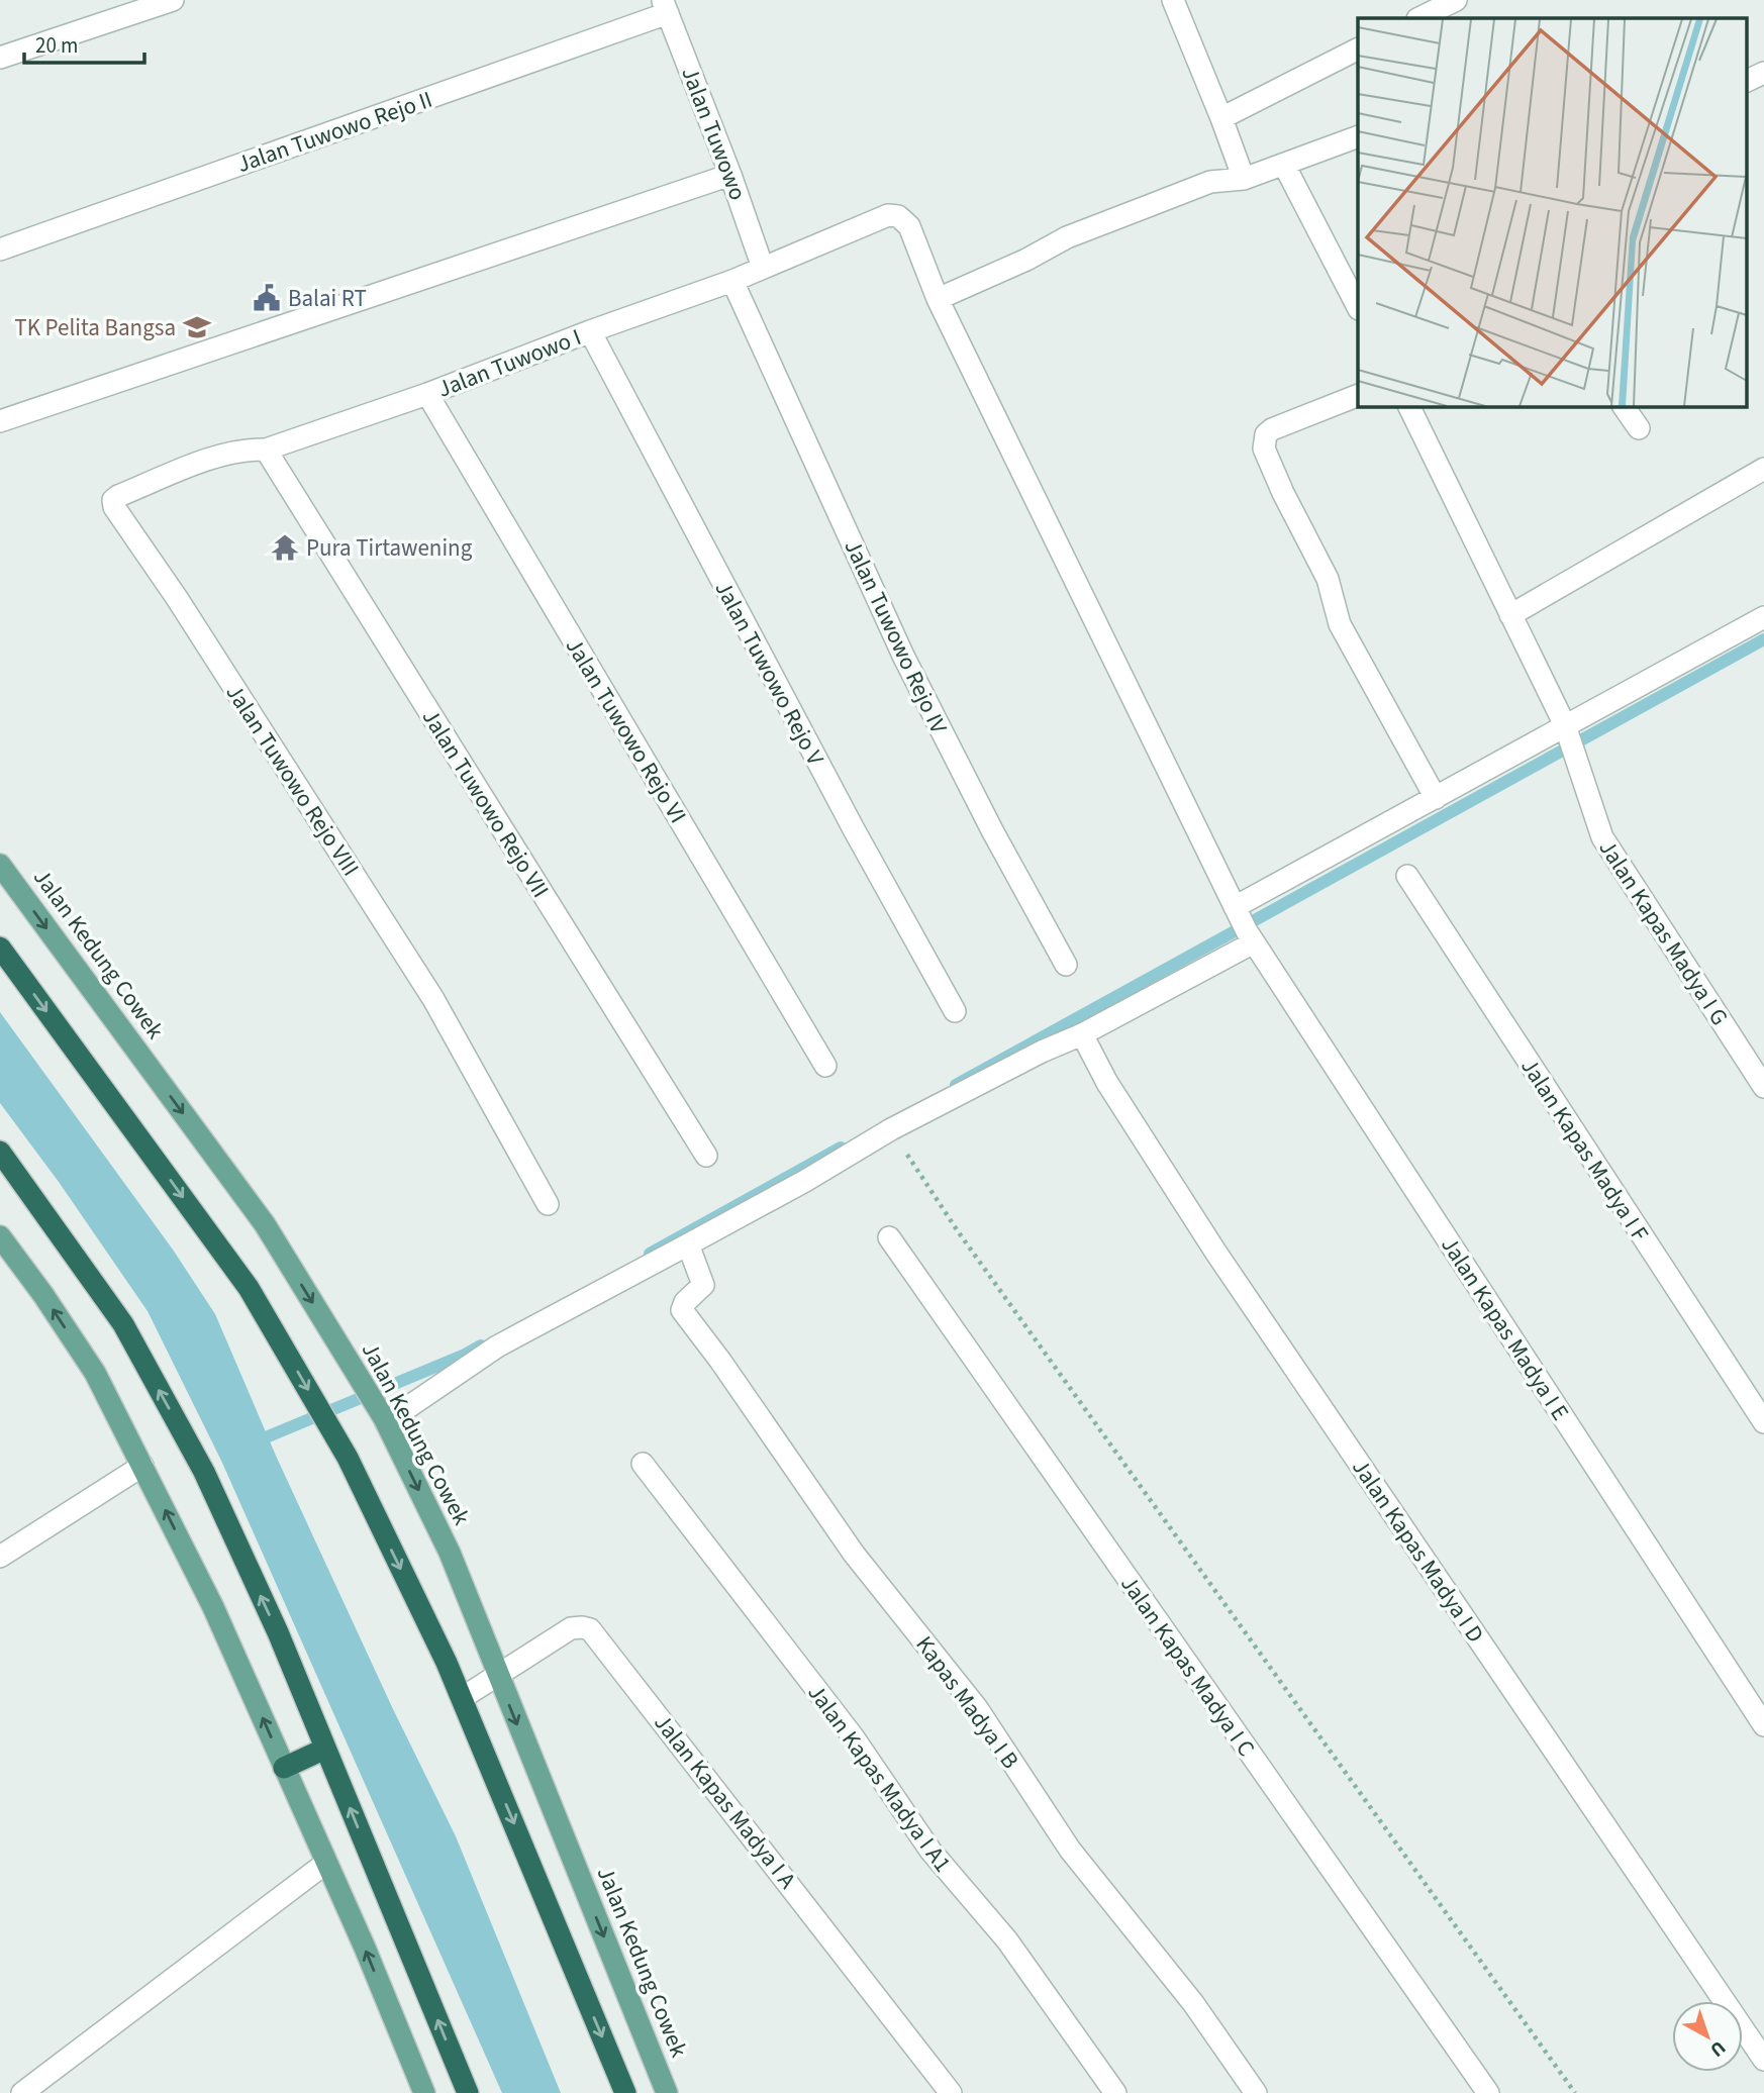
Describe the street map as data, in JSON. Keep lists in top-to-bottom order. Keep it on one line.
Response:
{"streets":{"main road":["Jalan Kedung Cowek"],"street":["Jalan Tuwowo Rejo II","Jalan Tuwowo","Jalan Tuwowo I","Jalan Tuwowo Rejo IV","Jalan Tuwowo Rejo V","Jalan Tuwowo Rejo VI","Jalan Tuwowo Rejo VIII","Jalan Tuwowo Rejo VII","Jalan Kapas Madya I G","Jalan Kapas Madya I F","Jalan Kapas Madya I E","Jalan Kapas Madya I D","Jalan Kapas Madya I C","Kapas Madya I B","Jalan Kapas Madya I A1","Jalan Kapas Madya I A"]},"crossings":[["Jalan Tuwowo Rejo II","Jalan Tuwowo"],["Jalan Tuwowo","Jalan Tuwowo I"],["Jalan Tuwowo I","Jalan Tuwowo Rejo IV"],["Jalan Tuwowo I","Jalan Tuwowo Rejo V"],["Jalan Tuwowo I","Jalan Tuwowo Rejo VI"],["Jalan Tuwowo I","Jalan Tuwowo Rejo VIII"],["Jalan Tuwowo I","Jalan Tuwowo Rejo VII"],["Jalan Tuwowo I","Jalan Kapas Madya I E"],["Jalan Tuwowo Rejo VIII","Jalan Tuwowo Rejo VII"],["Jalan Kedung Cowek","Jalan Kapas Madya I A"]],"one_way":["Jalan Kedung Cowek"],"places":{"public building":["Balai RT"],"school or university":["TK Pelita Bangsa"],"temple":["Pura Tirtawening"]},"scale_bar":"20 m","north":"bottom right"}
